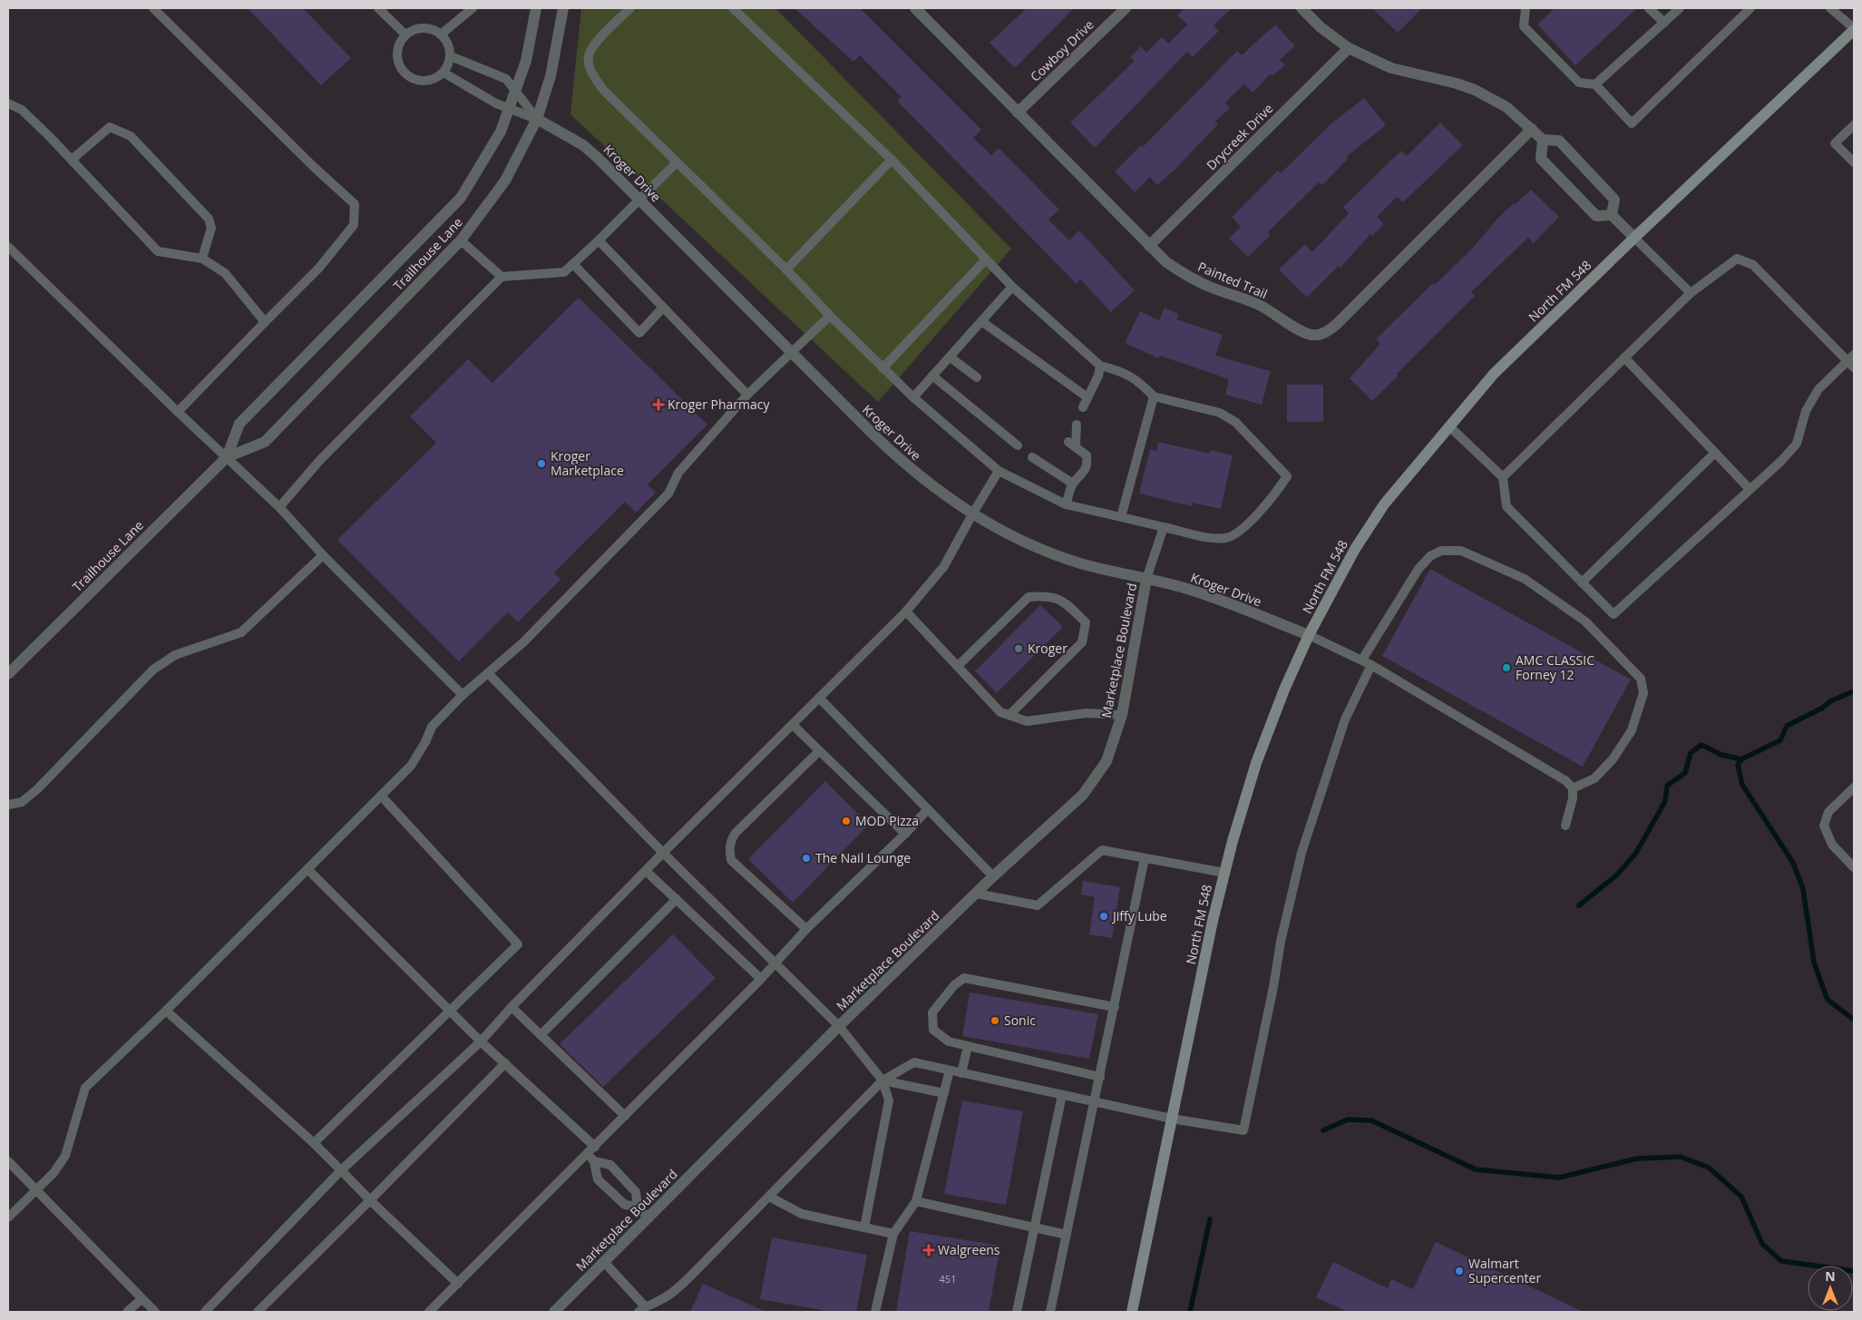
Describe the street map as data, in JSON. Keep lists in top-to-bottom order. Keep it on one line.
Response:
{"streets":{"main road":["North FM 548"],"street":["Cowboy Drive","Drycreek Drive","Kroger Drive","Trailhouse Lane","Painted Trail","Marketplace Boulevard"]},"crossings":[["Cowboy Drive","Painted Trail"],["Drycreek Drive","Painted Trail"],["Kroger Drive","Trailhouse Lane"],["Kroger Drive","North FM 548"],["Kroger Drive","Marketplace Boulevard"]],"places":{"health":["Kroger Pharmacy","Walgreens"],"other":["Kroger Marketplace","Kroger","AMC CLASSIC Forney 12","MOD Pizza","The Nail Lounge","Jiffy Lube","Sonic","Walmart Supercenter"]},"house_numbers":["451"],"north":"top"}
